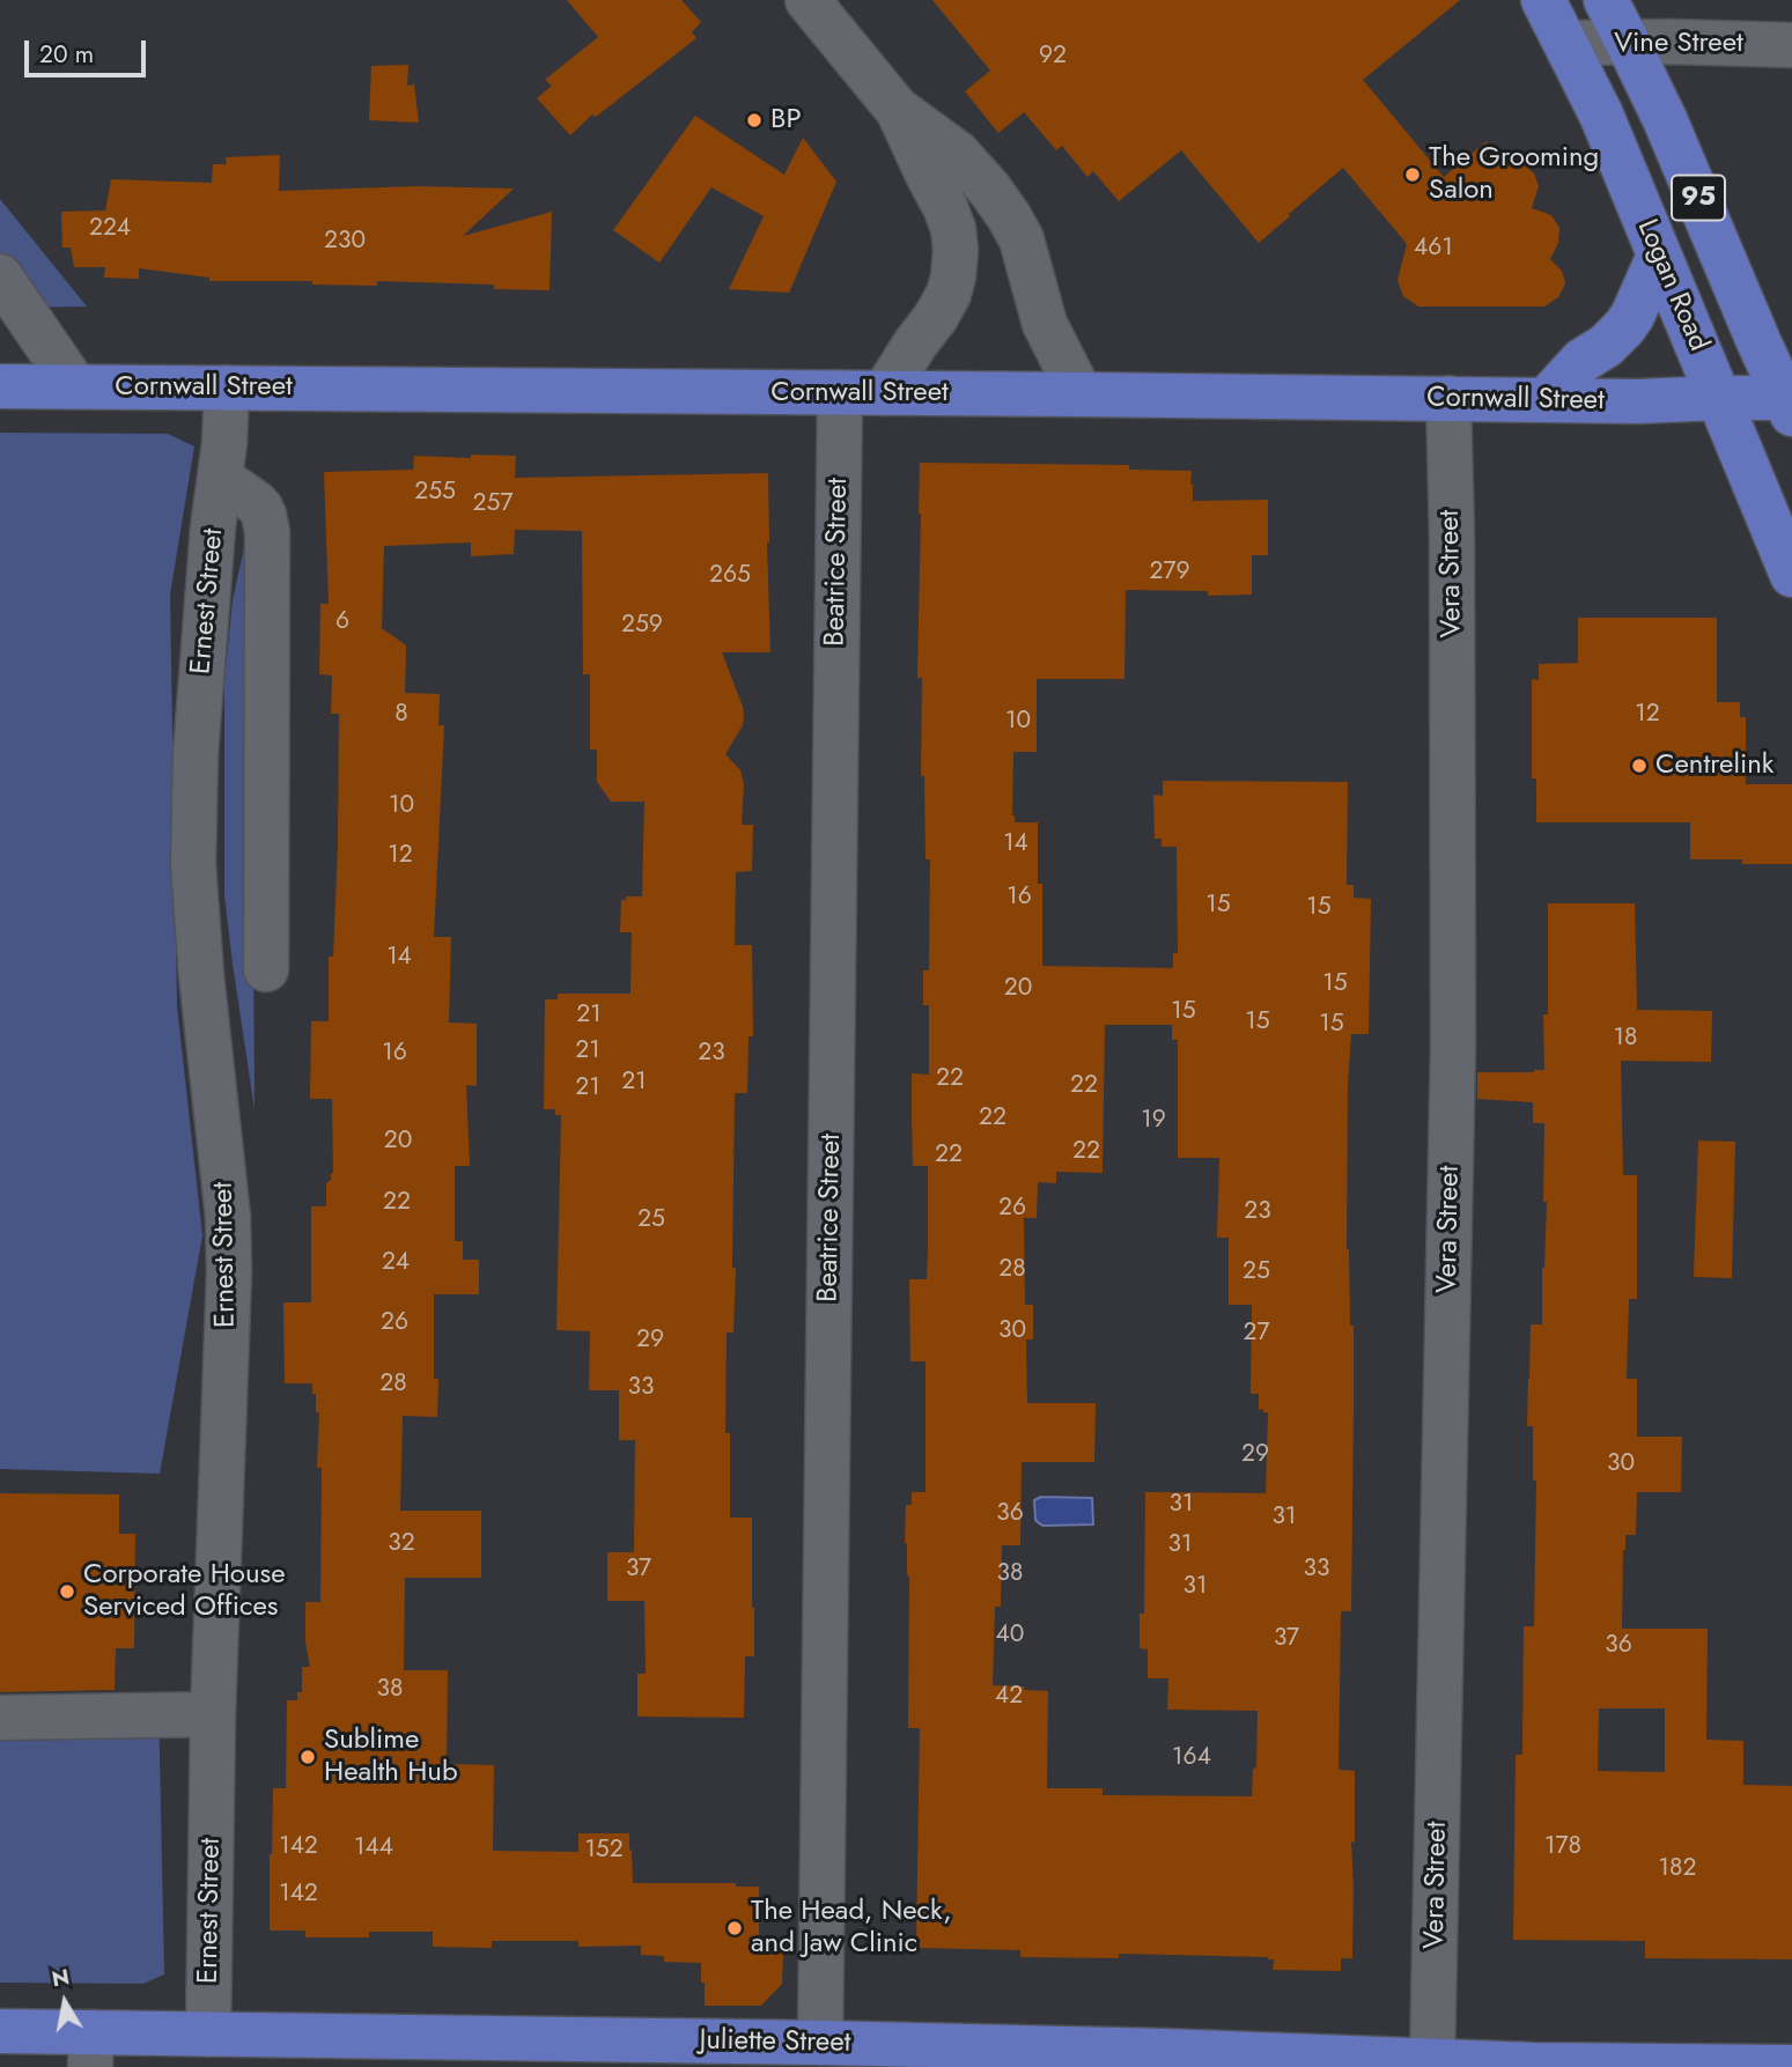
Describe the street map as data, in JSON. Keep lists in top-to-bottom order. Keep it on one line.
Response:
{"streets":{"main road":["95","Logan Road","Cornwall Street","Juliette Street"],"street":["Vine Street","Beatrice Street","Vera Street","Ernest Street"]},"crossings":[["Vine Street","Logan Road"],["Logan Road","Cornwall Street"],["Cornwall Street","Beatrice Street"],["Cornwall Street","Vera Street"],["Cornwall Street","Ernest Street"],["Beatrice Street","Juliette Street"],["Vera Street","Juliette Street"],["Ernest Street","Juliette Street"]],"places":["BP","The Grooming Salon","Centrelink","Corporate House Serviced Offices","Sublime Health Hub","The Head, Neck, and Jaw Clinic"],"house_numbers":["92","224","230","461","255","257","279","265","6","259","8","12","10","10","14","12","16","15","15","14","15","20","15","21","15","15","18","21","16","23","22","21","22","21","22","19","20","22","22","22","26","23","25","24","28","25","26","30","27","29","28","33","29","30","31","36","31","32","31","37","33","38","31","40","37","36","38","42","164","142","178","144","152","182","142"],"scale_bar":"20 m","north":"top"}
